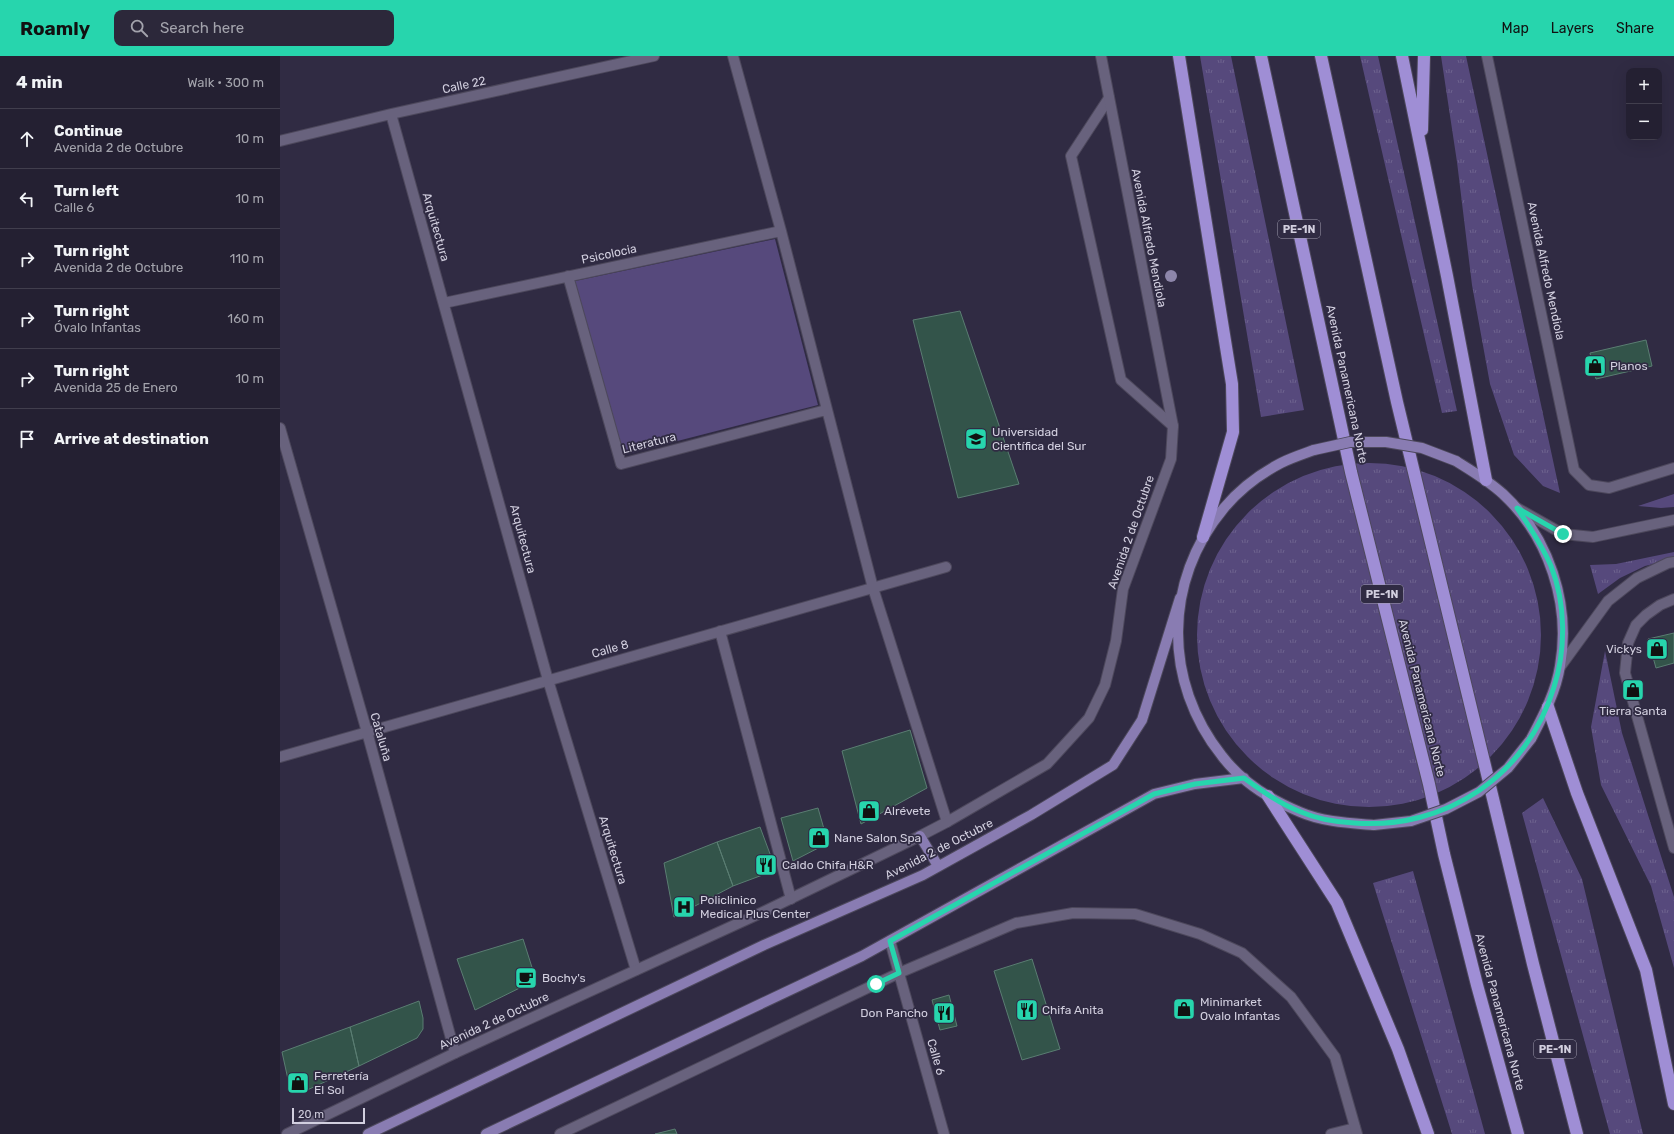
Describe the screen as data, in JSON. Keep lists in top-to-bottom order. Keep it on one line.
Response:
{"streets":{"highway":["PE-1N","Avenida Panamericana Norte"],"main road":["Avenida 2 de Octubre"],"street":["Calle 22","Arquitectura","Avenida Alfredo Mendiola","Psicolocia","Literatura","Calle 8","Cataluña","Calle 6"]},"crossings":[["Calle 22","Arquitectura"],["Arquitectura","Psicolocia"],["Arquitectura","Avenida 2 de Octubre"],["Arquitectura","Calle 8"],["Avenida Alfredo Mendiola","Avenida 2 de Octubre"],["Psicolocia","Literatura"],["Avenida 2 de Octubre","Cataluña"],["Calle 8","Cataluña"]],"places":{"shop":["Planos","Vickys","Tierra Santa","Alrévete","Nane Salon Spa","Minimarket Ovalo Infantas","Ferretería El Sol"],"school or university":["Universidad Científica del Sur"],"restaurant":["Caldo Chifa H&R","Chifa Anita","Don Pancho"],"hospital":["Policlinico Medical Plus Center"],"cafe":["Bochy's"]},"scale_bar":"20 m","page":{"header":"Roamly","search":"Search here","nav":["Map","Layers","Share"],"heading":["4 min","Walk · 300 m"],"map_buttons":["+","−"],"list":[["Continue","Avenida 2 de Octubre","10 m"],["Turn left","Calle 6","10 m"],["Turn right","Avenida 2 de Octubre","110 m"],["Turn right","Óvalo Infantas","160 m"],["Turn right","Avenida 25 de Enero","10 m"],"Arrive at destination"],"scale":"20 m"}}
